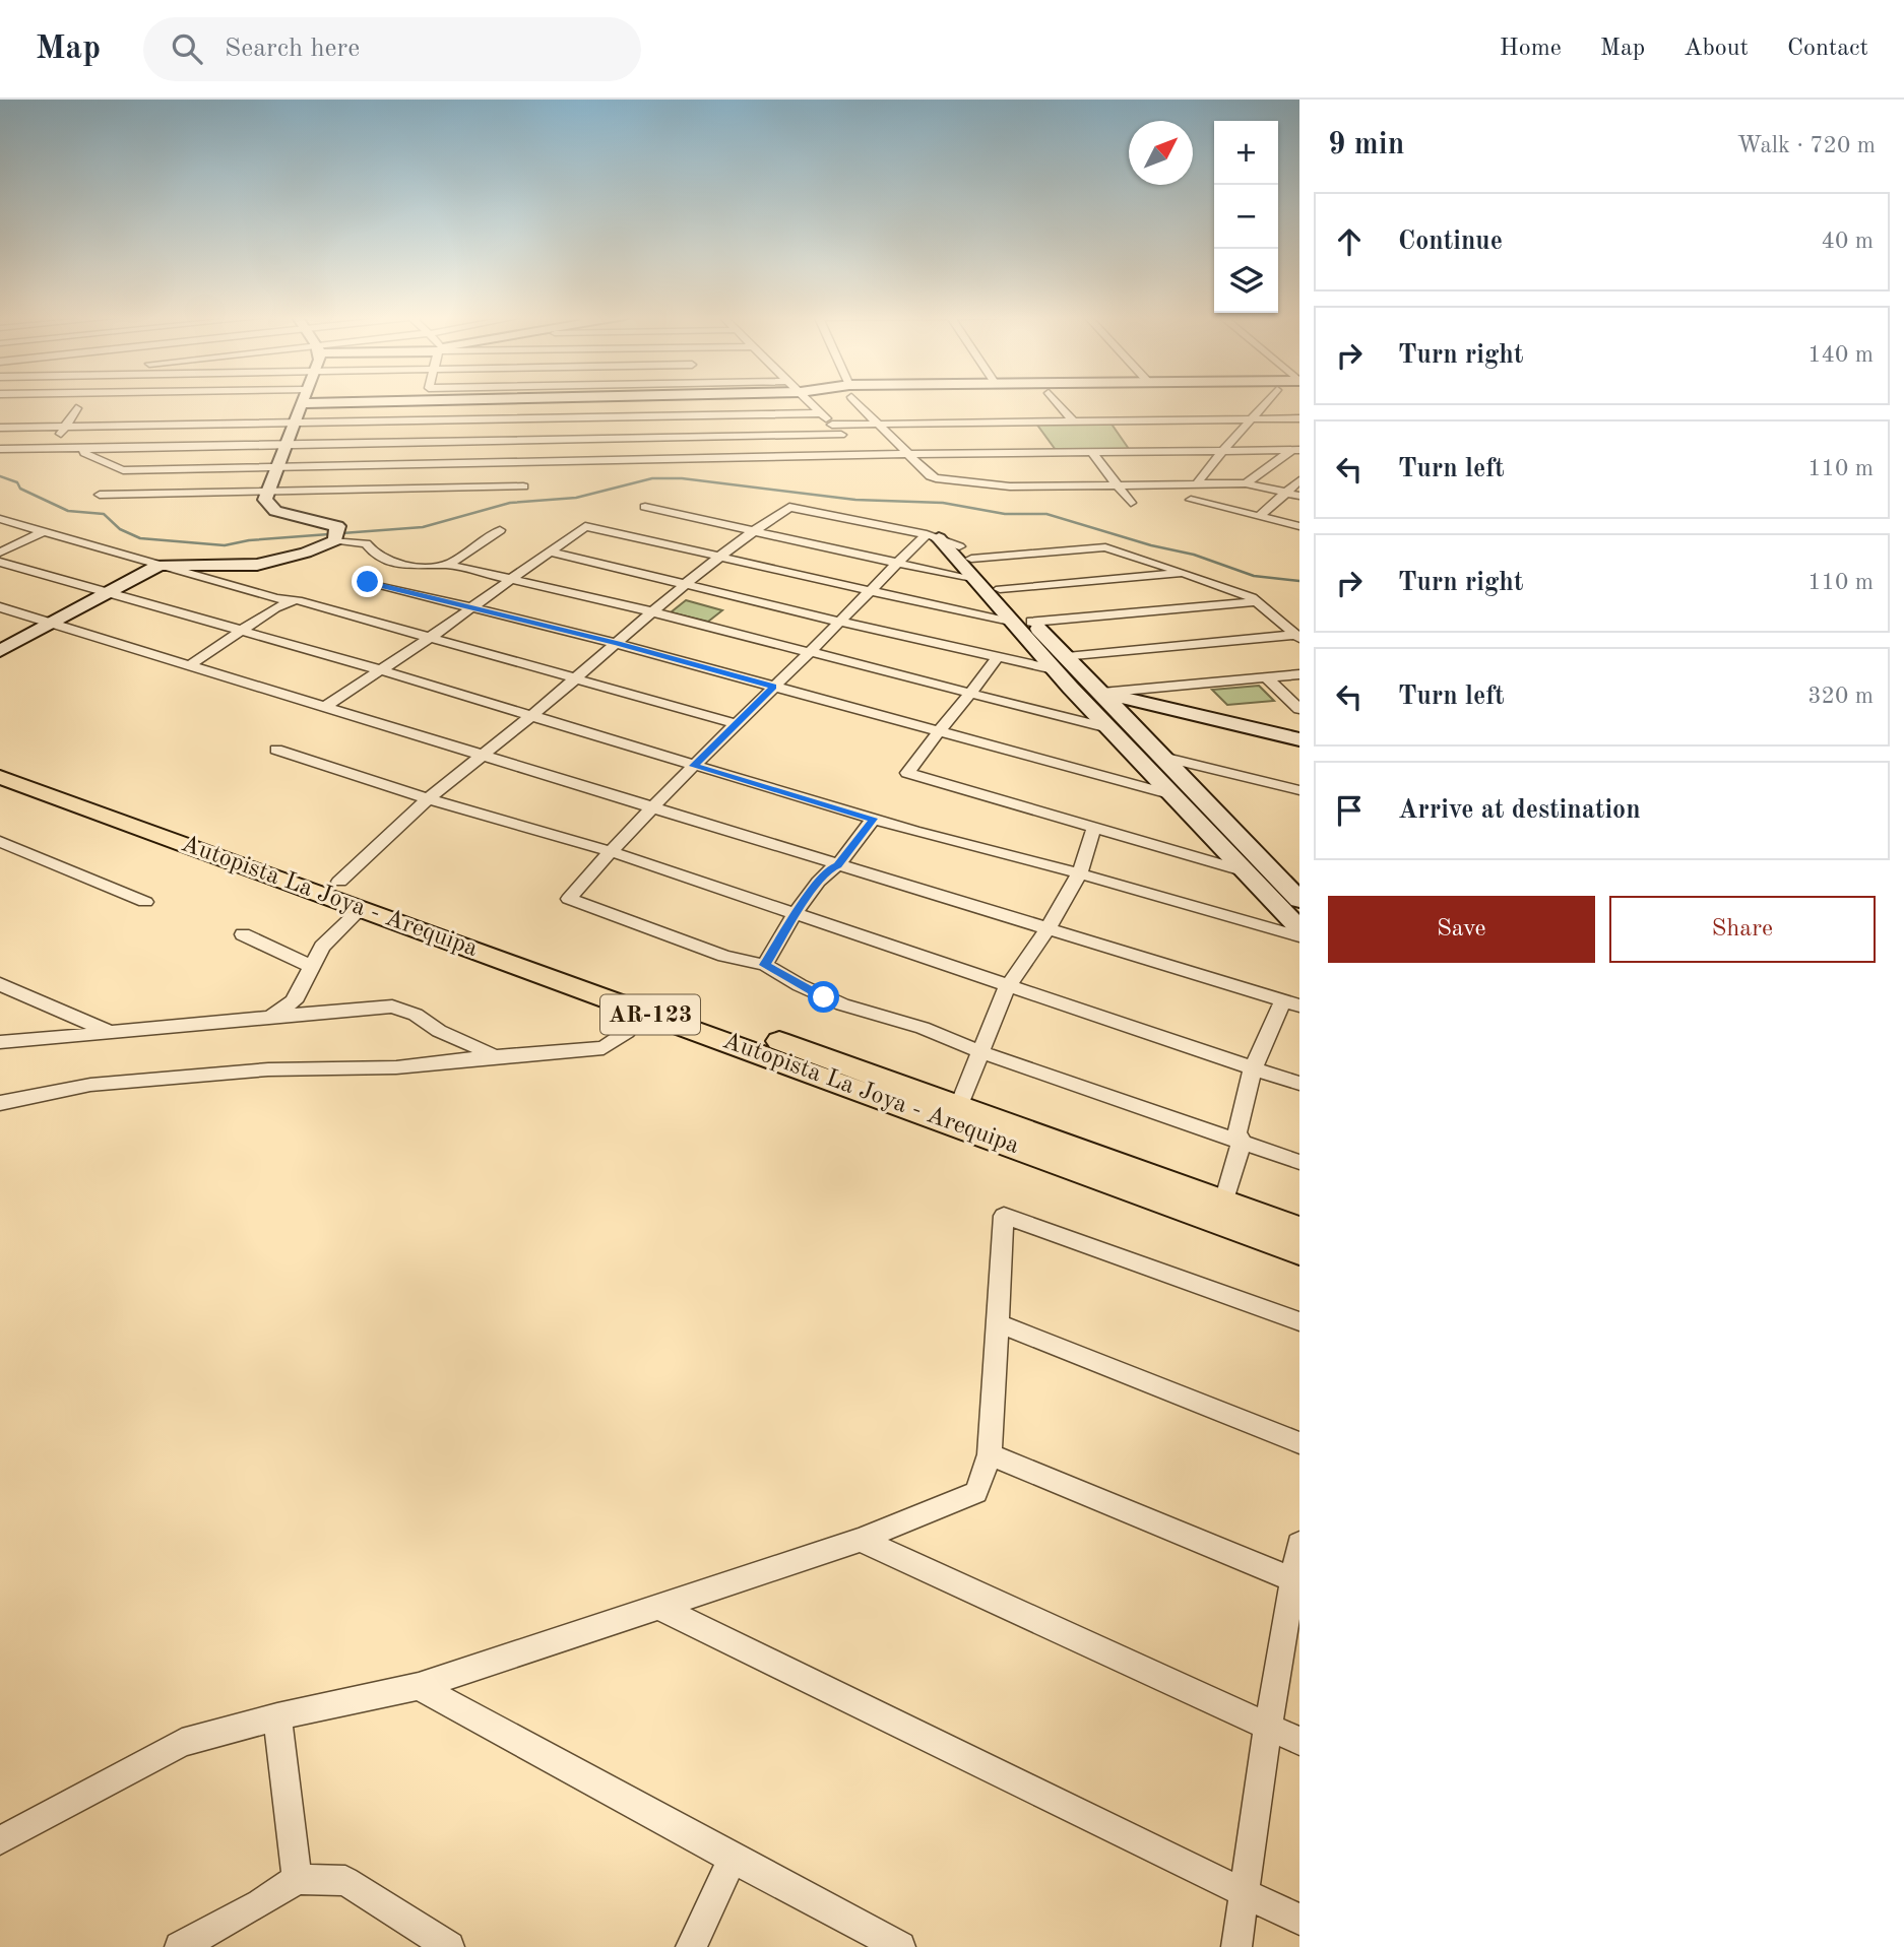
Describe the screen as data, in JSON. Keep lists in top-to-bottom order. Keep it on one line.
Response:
{"streets":{"main road":["Autopista La Joya - Arequipa","AR-123"]},"north":"top right","page":{"header":"Map","search":"Search here","nav":["Home","Map","About","Contact"],"heading":["9 min","Walk · 720 m"],"map_buttons":["+","−"],"list":[["Continue","40 m"],["Turn right","140 m"],["Turn left","110 m"],["Turn right","110 m"],["Turn left","320 m"],"Arrive at destination"],"buttons":["Save","Share"]}}
